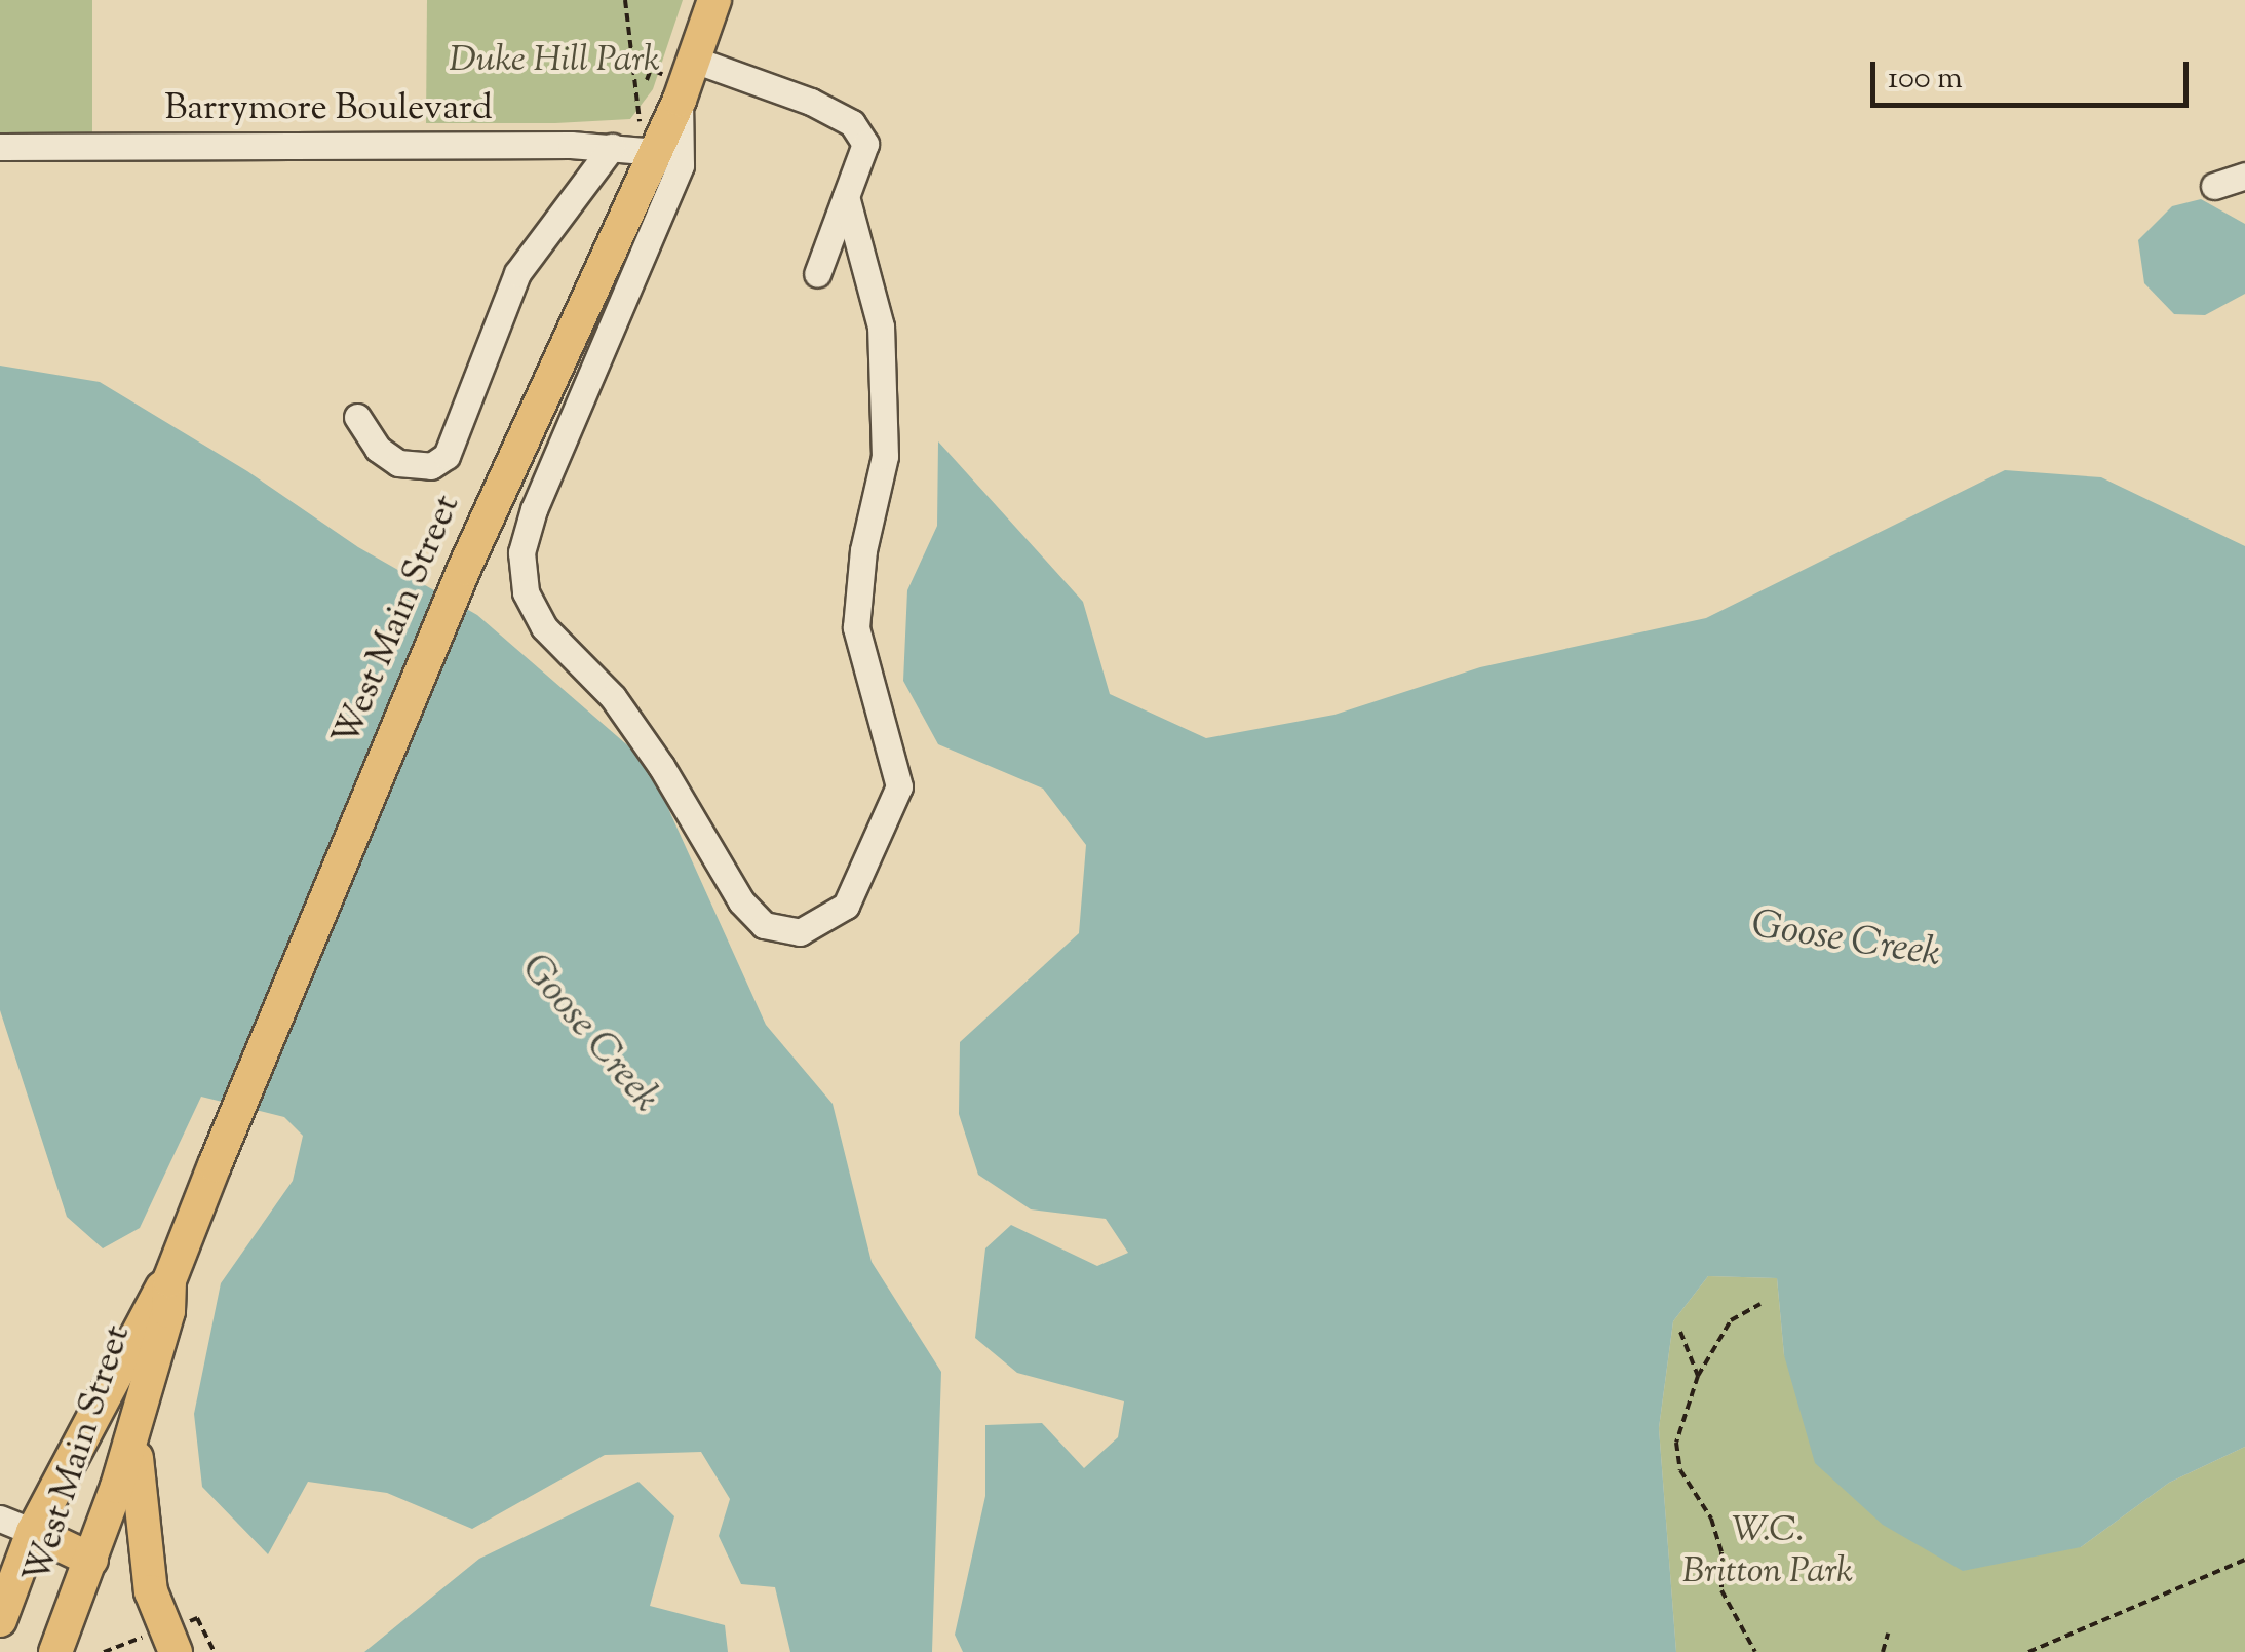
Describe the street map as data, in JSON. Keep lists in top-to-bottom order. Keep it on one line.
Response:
{"streets":{"main road":["West Main Street"],"street":["Barrymore Boulevard"]},"crossings":[["Barrymore Boulevard","West Main Street"]],"water":["Goose Creek"],"parks":["Duke Hill Park","W.C. Britton Park"],"scale_bar":"100 m"}
